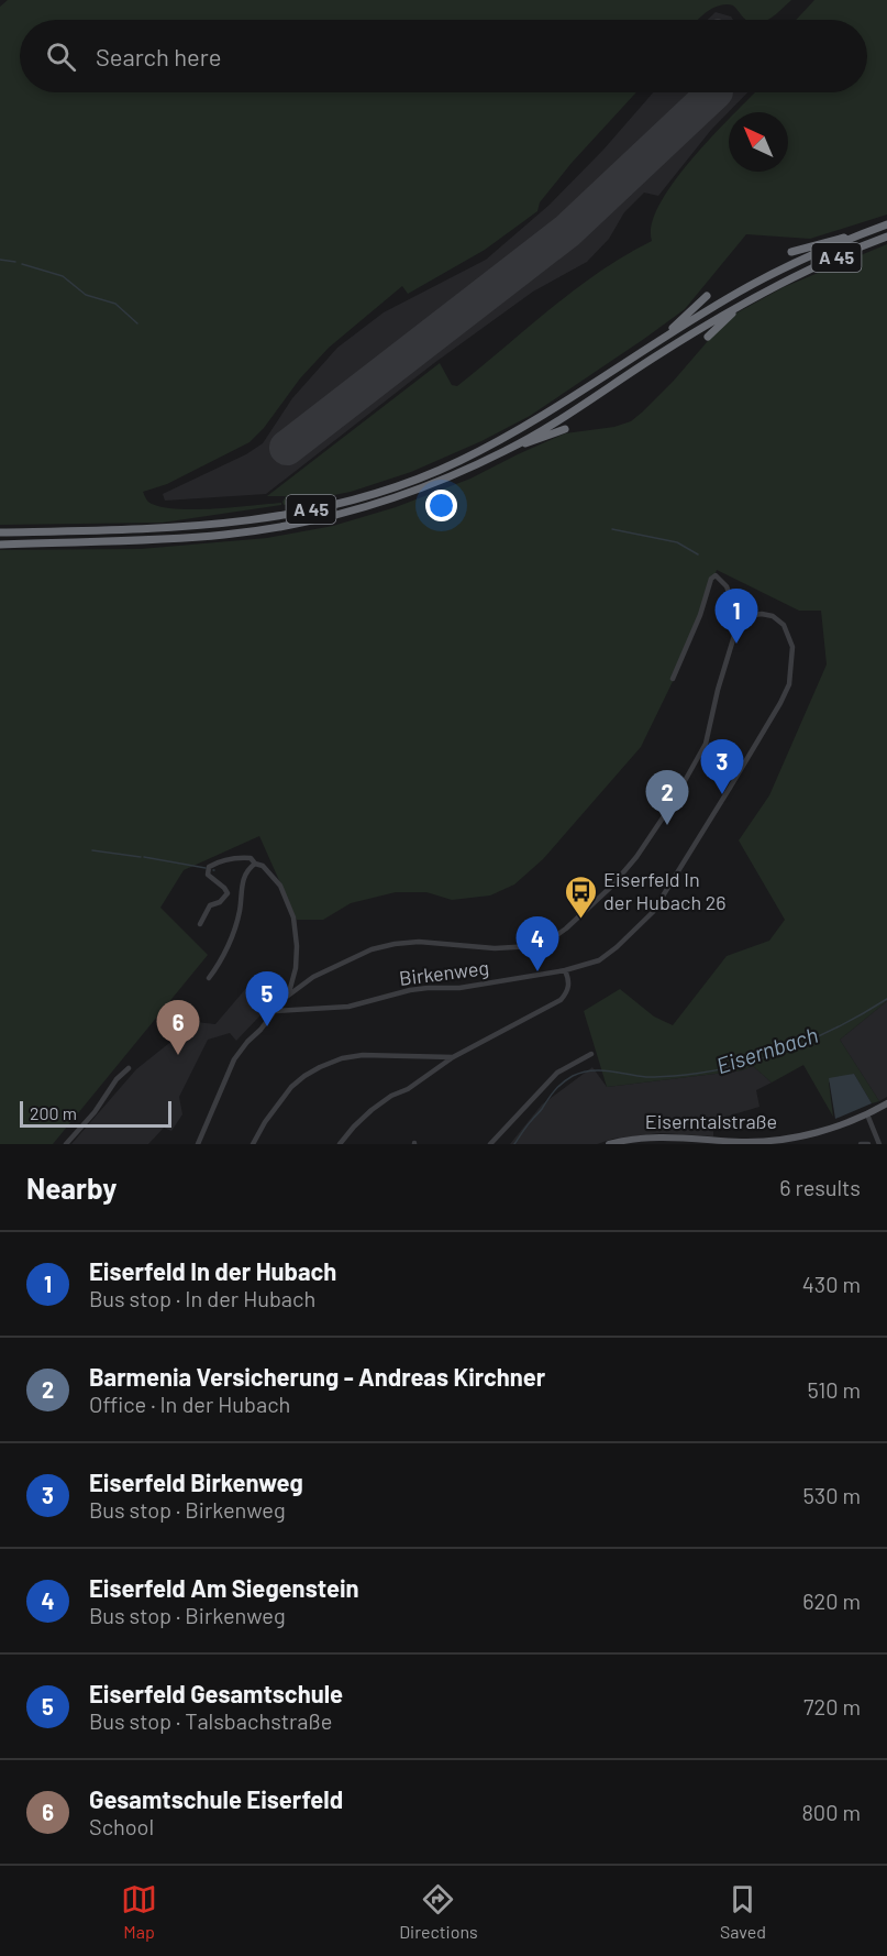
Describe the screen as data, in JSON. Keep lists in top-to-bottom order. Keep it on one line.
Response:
{"streets":{"highway":["A 45"],"main road":["Eiserntalstraße"],"street":["Birkenweg"]},"water":["Eisernbach"],"places":{"bus stop":["Eiserfeld In der Hubach 26"]},"scale_bar":"200 m","north":"top left","page":{"search":"Search here","pins":["1","3","2","4","5","6"],"scale":"200 m","heading":["Nearby","6 results"],"list":[{"mark":"1","name":"Eiserfeld In der Hubach","note":"Bus stop · In der Hubach","value":"430 m"},{"mark":"2","name":"Barmenia Versicherung - Andreas Kirchner","note":"Office · In der Hubach","value":"510 m"},{"mark":"3","name":"Eiserfeld Birkenweg","note":"Bus stop · Birkenweg","value":"530 m"},{"mark":"4","name":"Eiserfeld Am Siegenstein","note":"Bus stop · Birkenweg","value":"620 m"},{"mark":"5","name":"Eiserfeld Gesamtschule","note":"Bus stop · Talsbachstraße","value":"720 m"},{"mark":"6","name":"Gesamtschule Eiserfeld","note":"School","value":"800 m"}],"nav":["Map","Directions","Saved"]}}
